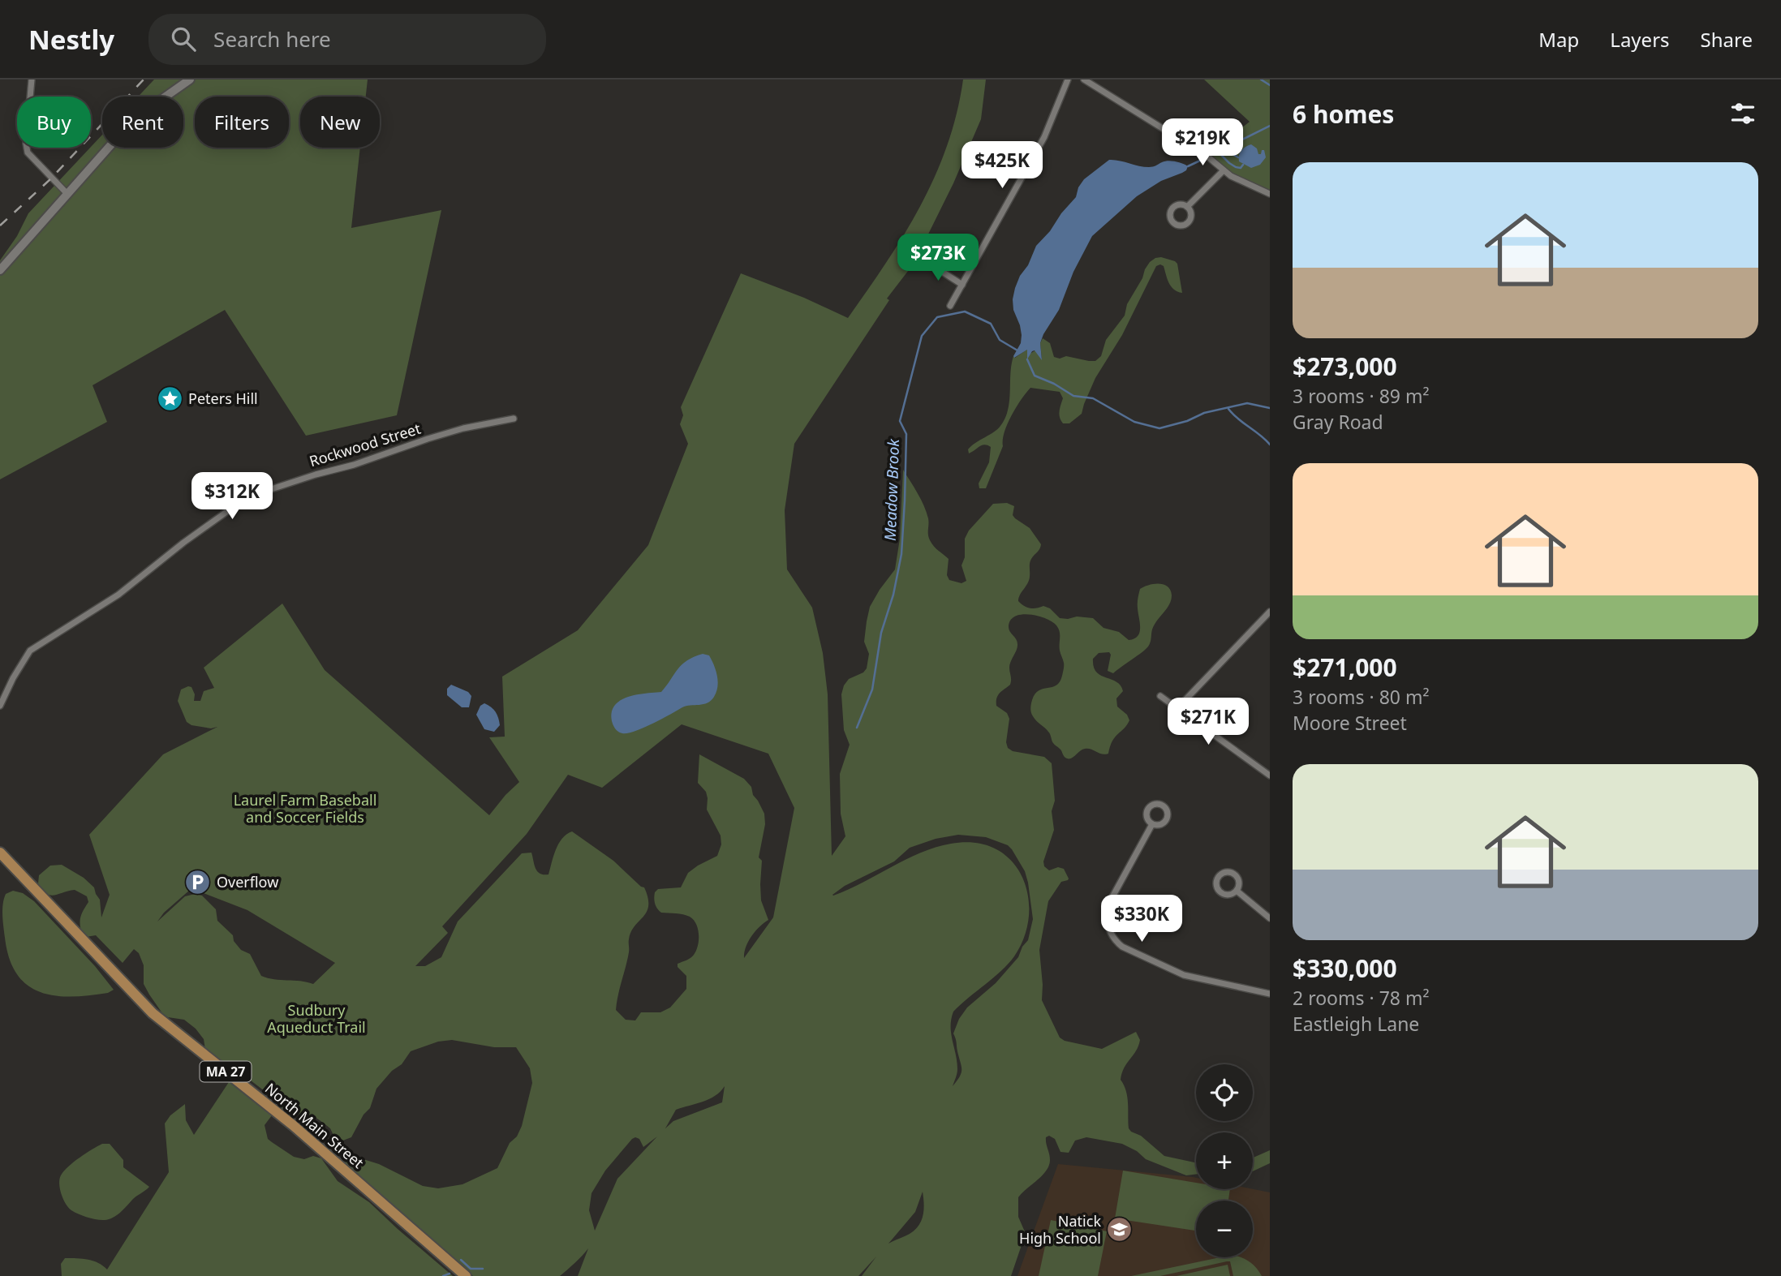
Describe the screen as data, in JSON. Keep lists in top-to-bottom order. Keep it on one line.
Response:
{"streets":{"main road":["MA 27","North Main Street"],"street":["Rockwood Street"]},"water":["Meadow Brook"],"parks":["Laurel Farm Baseball and Soccer Fields","Sudbury Aqueduct Trail"],"places":{"place":["Peters Hill"],"parking":["Overflow"],"school or university":["Natick High School"]},"page":{"header":"Nestly","search":"Search here","nav":["Map","Layers","Share"],"heading":"6 homes","chip":["Buy","Rent","Filters","New"],"price":["$219K","$425K","$273K","$312K","$271K","$330K"],"list":[{"name":"$273,000","note":"3 rooms · 89 m² · Gray Road"},{"name":"$271,000","note":"3 rooms · 80 m² · Moore Street"},{"name":"$330,000","note":"2 rooms · 78 m² · Eastleigh Lane"}],"map_buttons":["+","−"]}}
